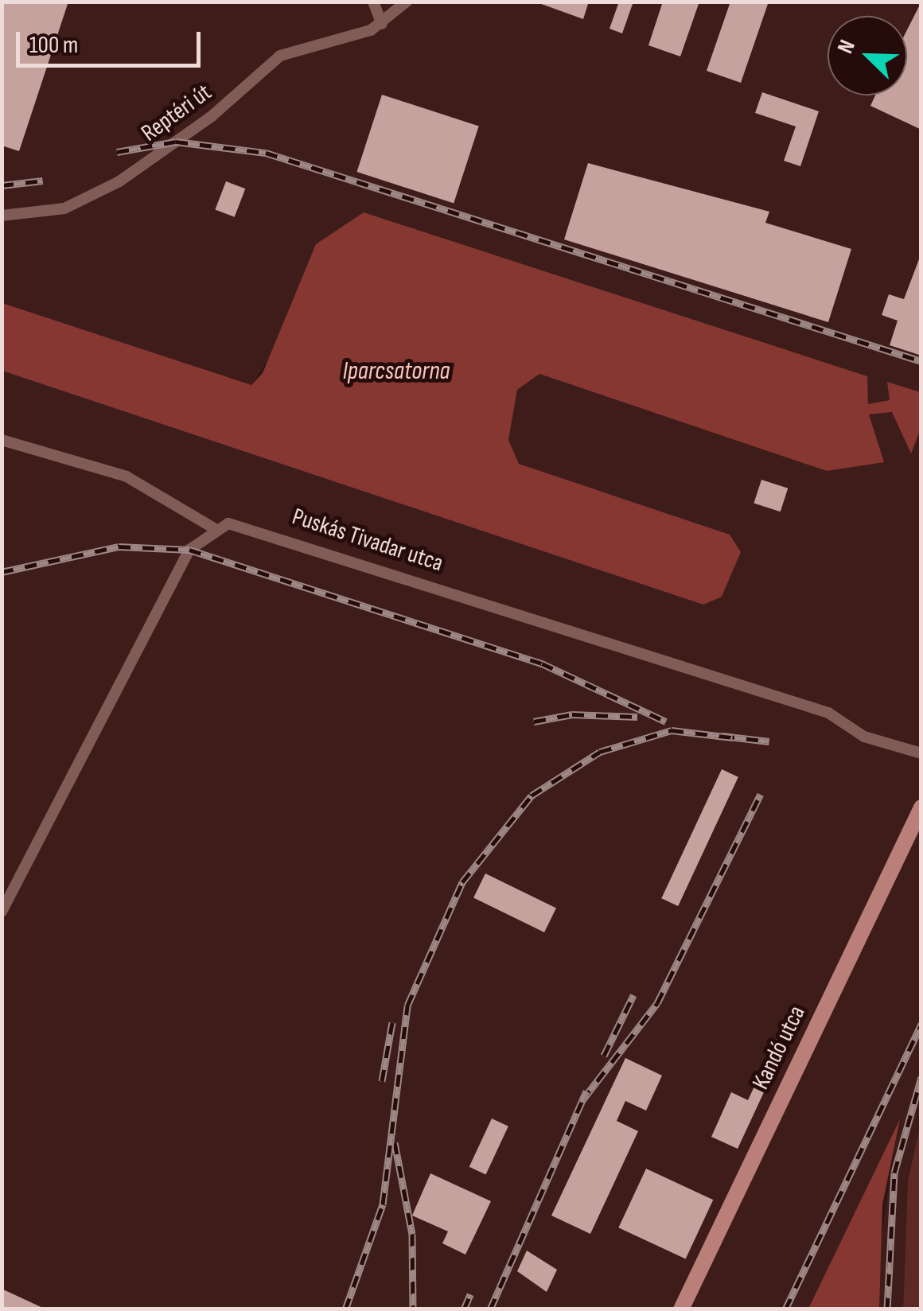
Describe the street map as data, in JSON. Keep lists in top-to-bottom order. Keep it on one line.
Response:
{"streets":{"street":["Reptéri út","Puskás Tivadar utca","Kandó utca"]},"water":["Iparcsatorna"],"scale_bar":"100 m","north":"top left"}
